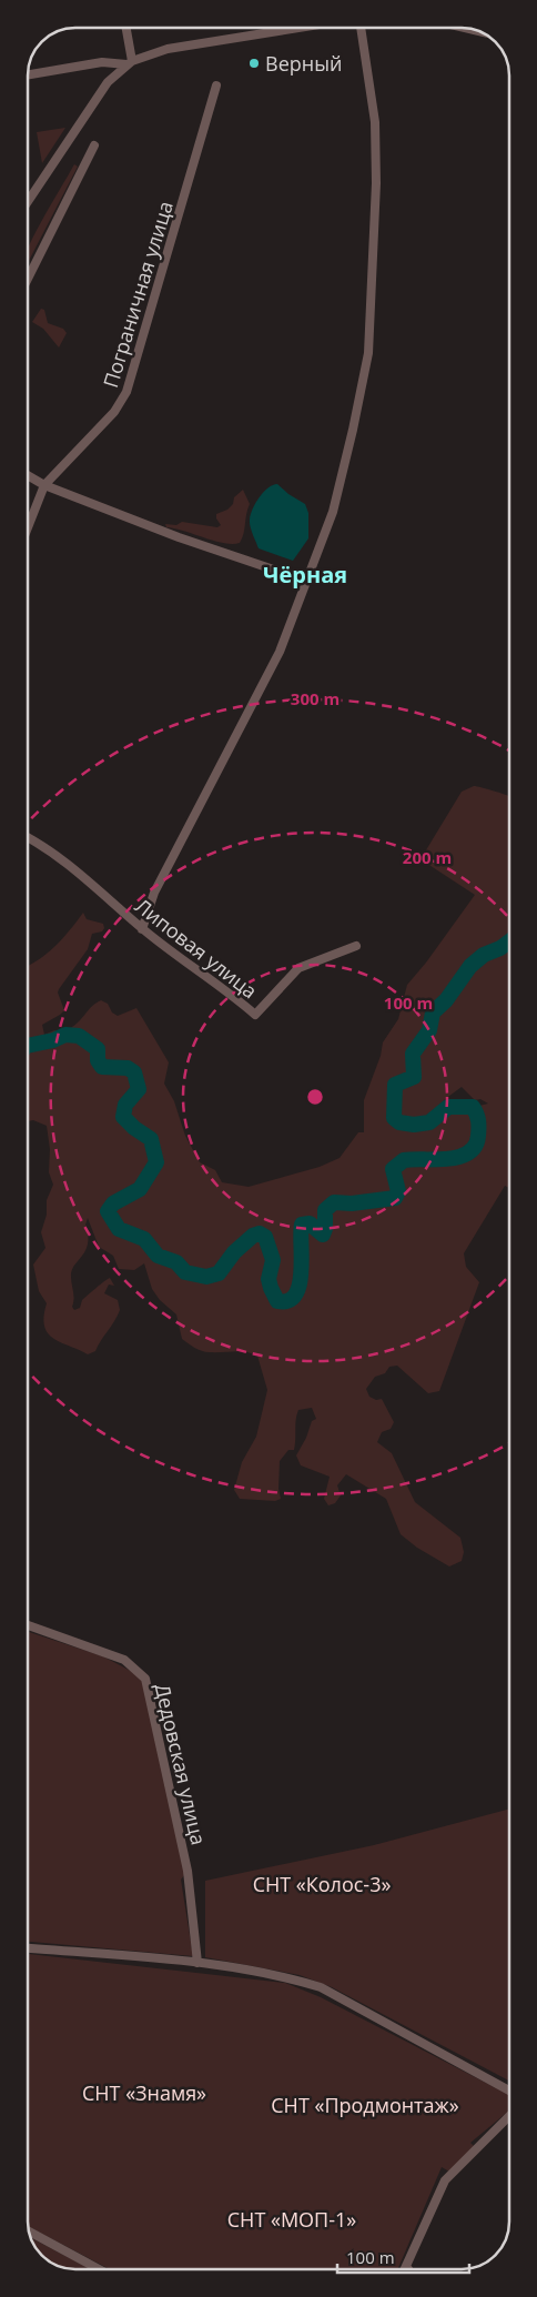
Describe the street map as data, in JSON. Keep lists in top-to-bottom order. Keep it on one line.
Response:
{"streets":{"street":["Пограничная улица","Липовая улица","Дедовская улица"]},"districts":["Чёрная"],"parks":["СНТ «Колос-3»","СНТ «Знамя»","СНТ «Продмонтаж»","СНТ «МОП-1»"],"places":["Верный"],"scale_bar":"100 m","rings":["300 m","200 m","100 m"]}
